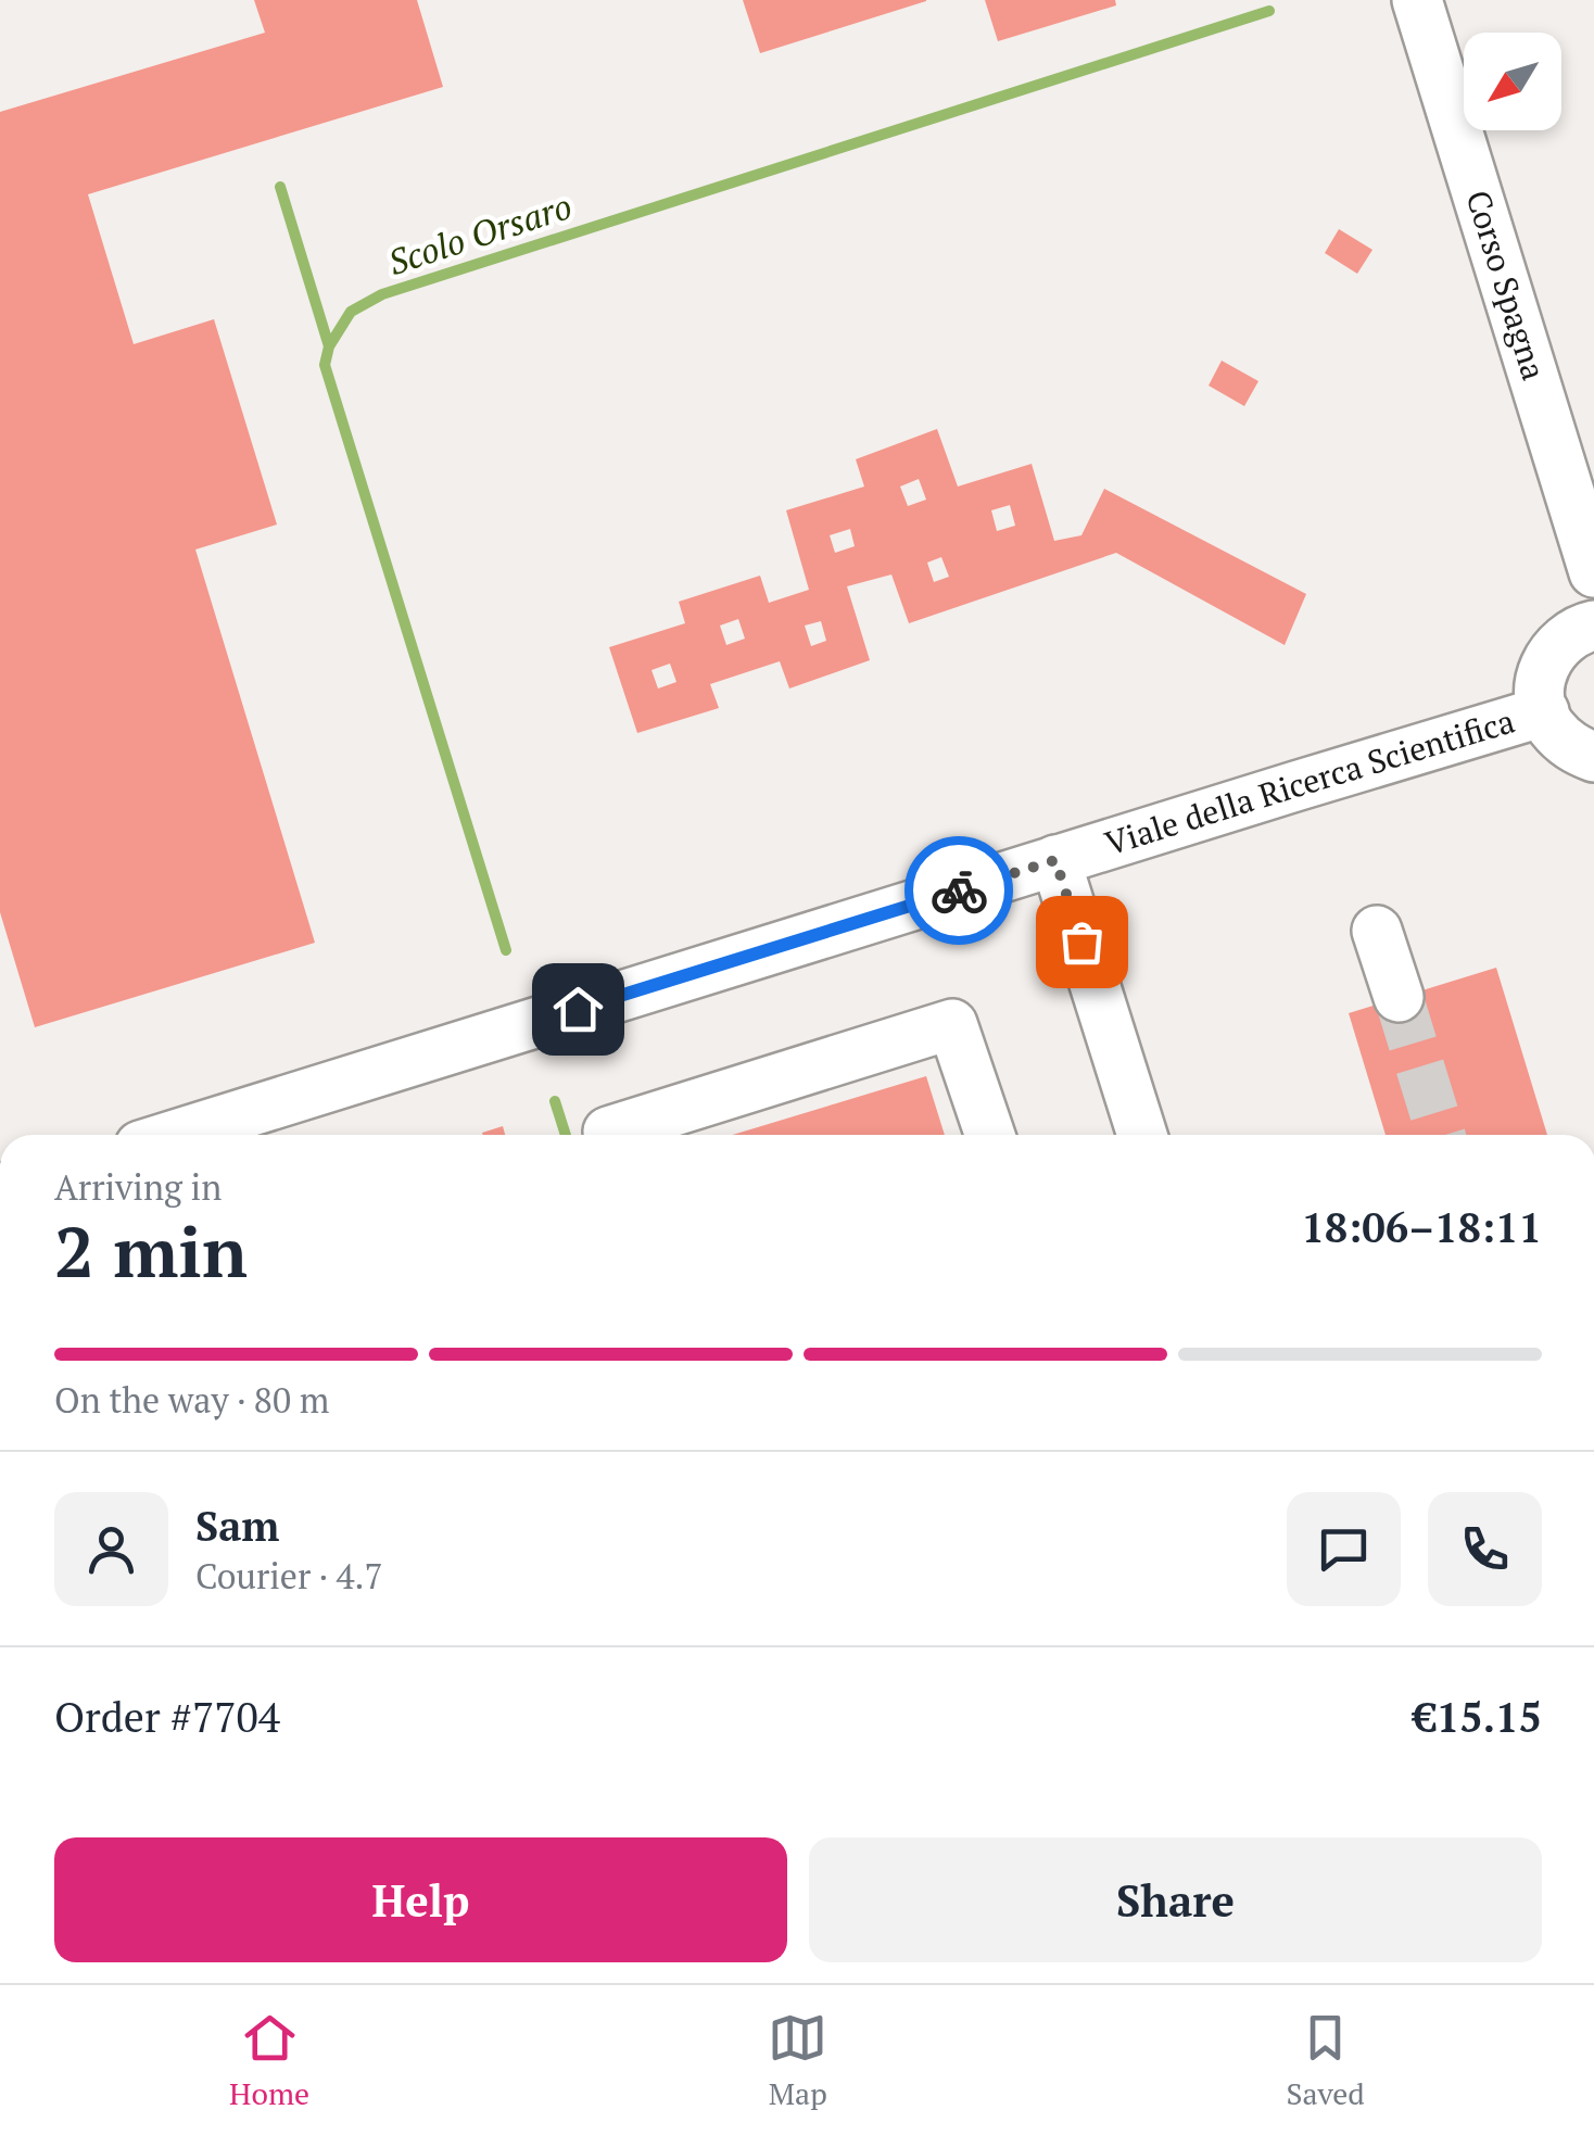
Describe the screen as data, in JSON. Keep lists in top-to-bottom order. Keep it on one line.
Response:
{"streets":{"street":["Corso Spagna","Viale della Ricerca Scientifica"]},"water":["Scolo Orsaro"],"north":"bottom left","page":{"heading":["2 min","Arriving in","18:06–18:11"],"panel":["Sam","Courier · 4.7","Order #7704","€15.15"],"bar":"On the way · 80 m","buttons":["Help","Share"],"tabs":["Home","Map","Saved"]}}
